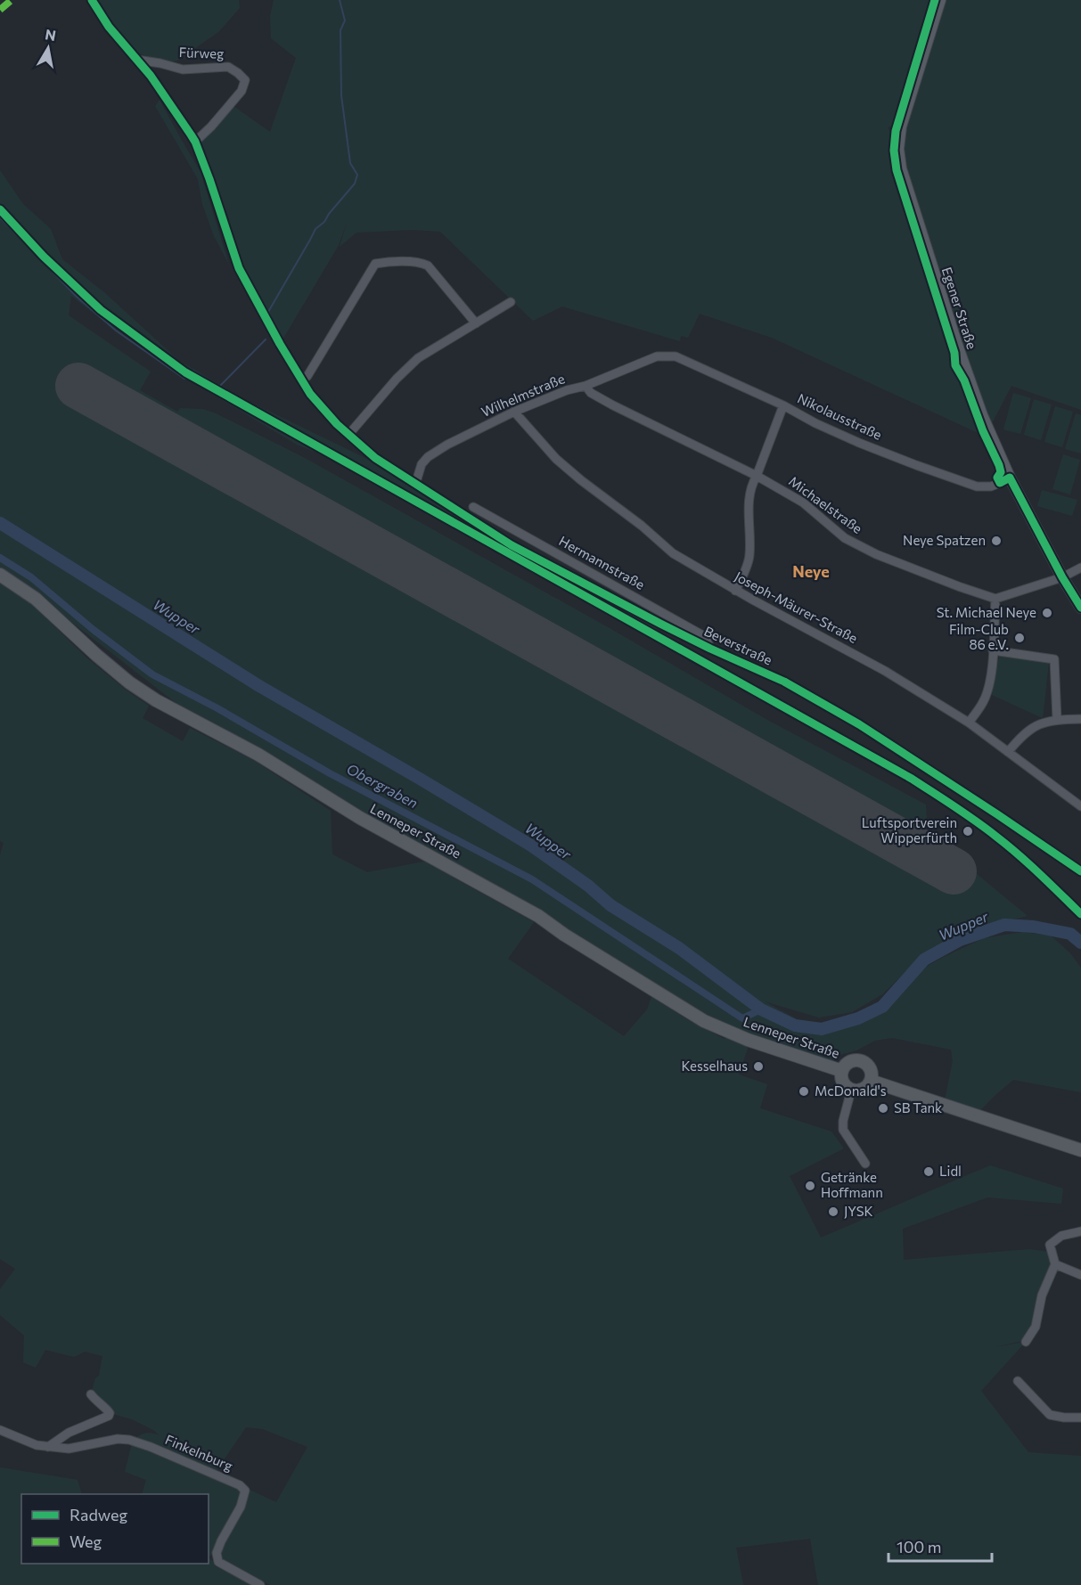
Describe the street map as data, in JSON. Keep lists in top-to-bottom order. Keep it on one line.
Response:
{"streets":{"main road":["Lenneper Straße"],"street":["Fürweg","Egener Straße","Wilhelmstraße","Nikolausstraße","Michaelstraße","Hermannstraße","Joseph-Mäurer-Straße","Beverstraße","Finkelnburg"]},"crossings":[["Fürweg","Beverstraße"],["Egener Straße","Nikolausstraße"],["Wilhelmstraße","Nikolausstraße"],["Wilhelmstraße","Michaelstraße"],["Wilhelmstraße","Joseph-Mäurer-Straße"],["Wilhelmstraße","Beverstraße"],["Hermannstraße","Beverstraße"]],"districts":["Neye"],"water":["Wupper","Obergraben"],"places":["Neye Spatzen","St. Michael Neye","Film-Club 86 e.V.","Luftsportverein Wipperfürth","Kesselhaus","McDonald's","SB Tank","Lidl","Getränke Hoffmann","JYSK"],"legend":["Radweg","Weg"],"scale_bar":"100 m","north":"top"}
